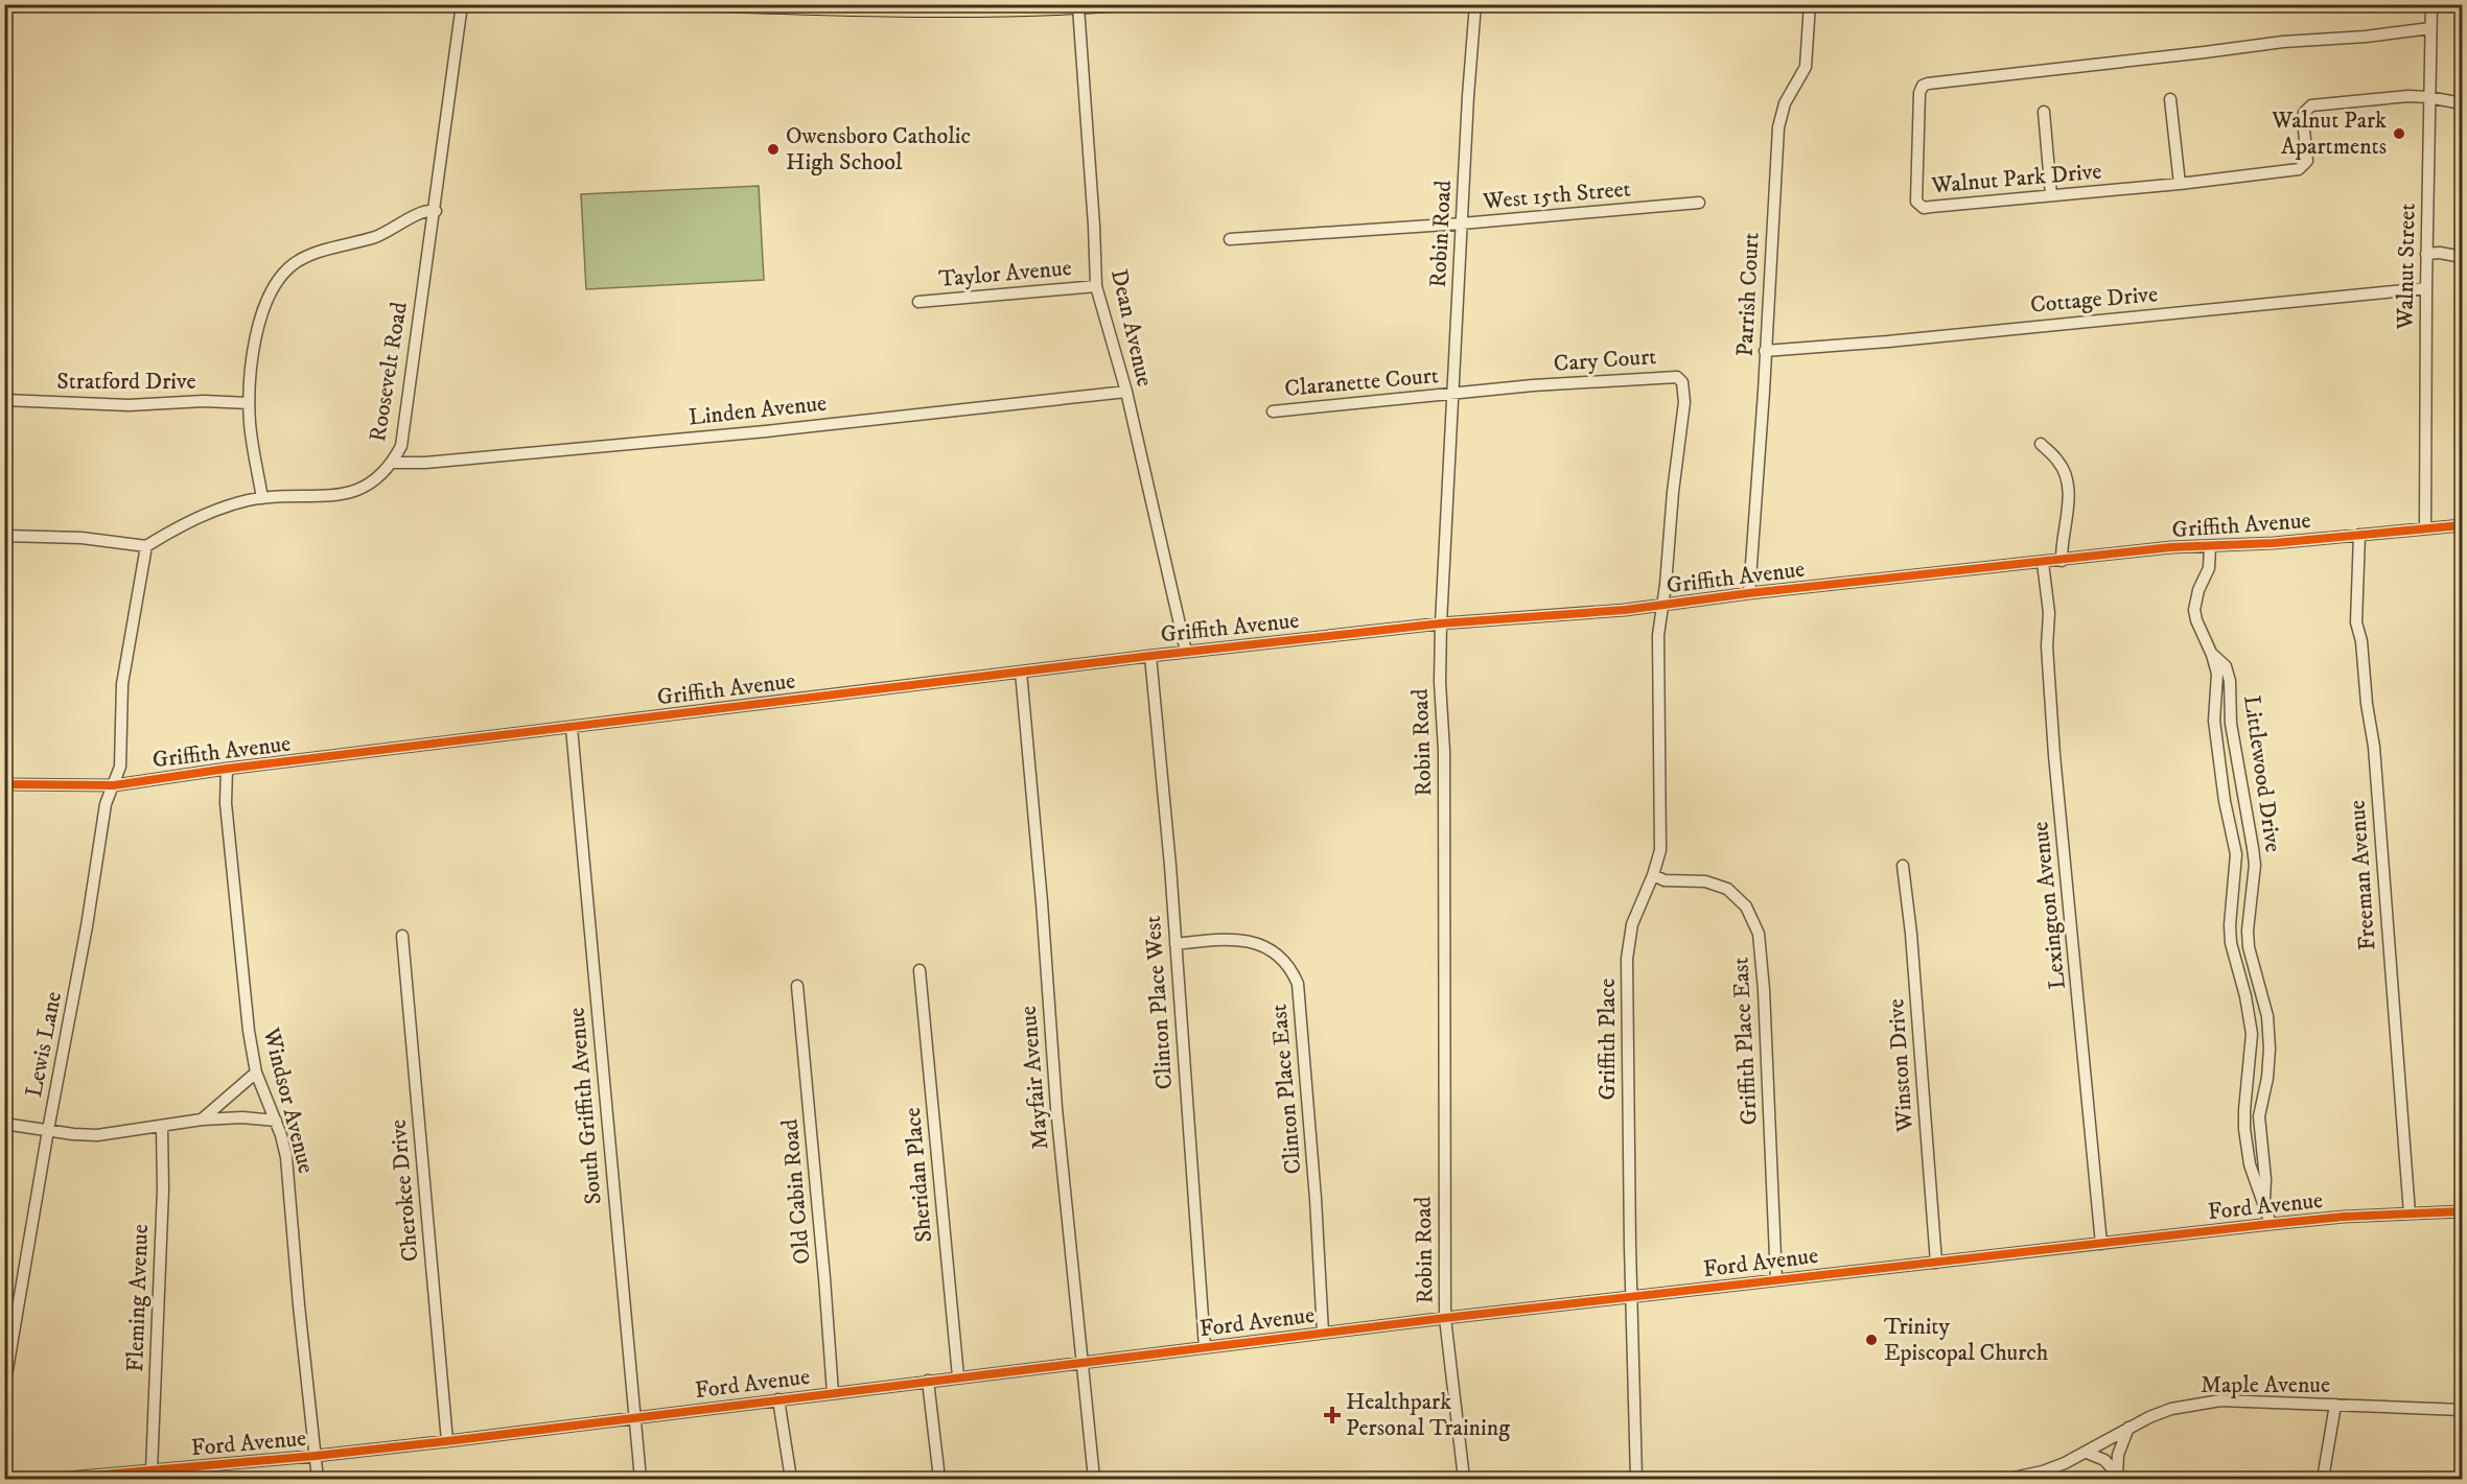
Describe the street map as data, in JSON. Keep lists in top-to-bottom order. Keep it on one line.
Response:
{"streets":{"street":["Walnut Park Drive","West 15th Street","Robin Road","Walnut Street","Taylor Avenue","Parrish Court","Cottage Drive","Dean Avenue","Cary Court","Roosevelt Road","Stratford Drive","Claranette Court","Linden Avenue","Griffith Avenue","Littlewood Drive","Freeman Avenue","Lexington Avenue","Clinton Place West","Griffith Place","Griffith Place East","Lewis Lane","Winston Drive","Mayfair Avenue","Clinton Place East","Windsor Avenue","South Griffith Avenue","Sheridan Place","Cherokee Drive","Old Cabin Road","Ford Avenue","Fleming Avenue","Maple Avenue"]},"crossings":[["Walnut Park Drive","Walnut Street"],["West 15th Street","Robin Road"],["Robin Road","Cary Court"],["Robin Road","Claranette Court"],["Robin Road","Griffith Avenue"],["Robin Road","Ford Avenue"],["Walnut Street","Cottage Drive"],["Walnut Street","Griffith Avenue"],["Taylor Avenue","Dean Avenue"],["Parrish Court","Cottage Drive"],["Parrish Court","Griffith Avenue"],["Dean Avenue","Linden Avenue"],["Dean Avenue","Griffith Avenue"],["Cary Court","Claranette Court"],["Cary Court","Griffith Avenue"],["Cary Court","Griffith Place"],["Roosevelt Road","Linden Avenue"],["Griffith Avenue","Littlewood Drive"],["Griffith Avenue","Freeman Avenue"],["Griffith Avenue","Lexington Avenue"],["Griffith Avenue","Clinton Place West"],["Griffith Avenue","Griffith Place"],["Griffith Avenue","Lewis Lane"],["Griffith Avenue","Mayfair Avenue"],["Griffith Avenue","Windsor Avenue"],["Griffith Avenue","South Griffith Avenue"],["Littlewood Drive","Ford Avenue"],["Freeman Avenue","Ford Avenue"],["Lexington Avenue","Ford Avenue"],["Clinton Place West","Clinton Place East"],["Clinton Place West","Ford Avenue"],["Griffith Place","Griffith Place East"],["Griffith Place","Ford Avenue"],["Griffith Place East","Ford Avenue"],["Winston Drive","Ford Avenue"],["Mayfair Avenue","Ford Avenue"],["Clinton Place East","Ford Avenue"],["Windsor Avenue","Ford Avenue"],["South Griffith Avenue","Ford Avenue"],["Sheridan Place","Ford Avenue"],["Cherokee Drive","Ford Avenue"],["Old Cabin Road","Ford Avenue"],["Ford Avenue","Fleming Avenue"]],"places":{"other":["Walnut Park Apartments","Owensboro Catholic High School","Trinity Episcopal Church"],"health":["Healthpark Personal Training"]}}
